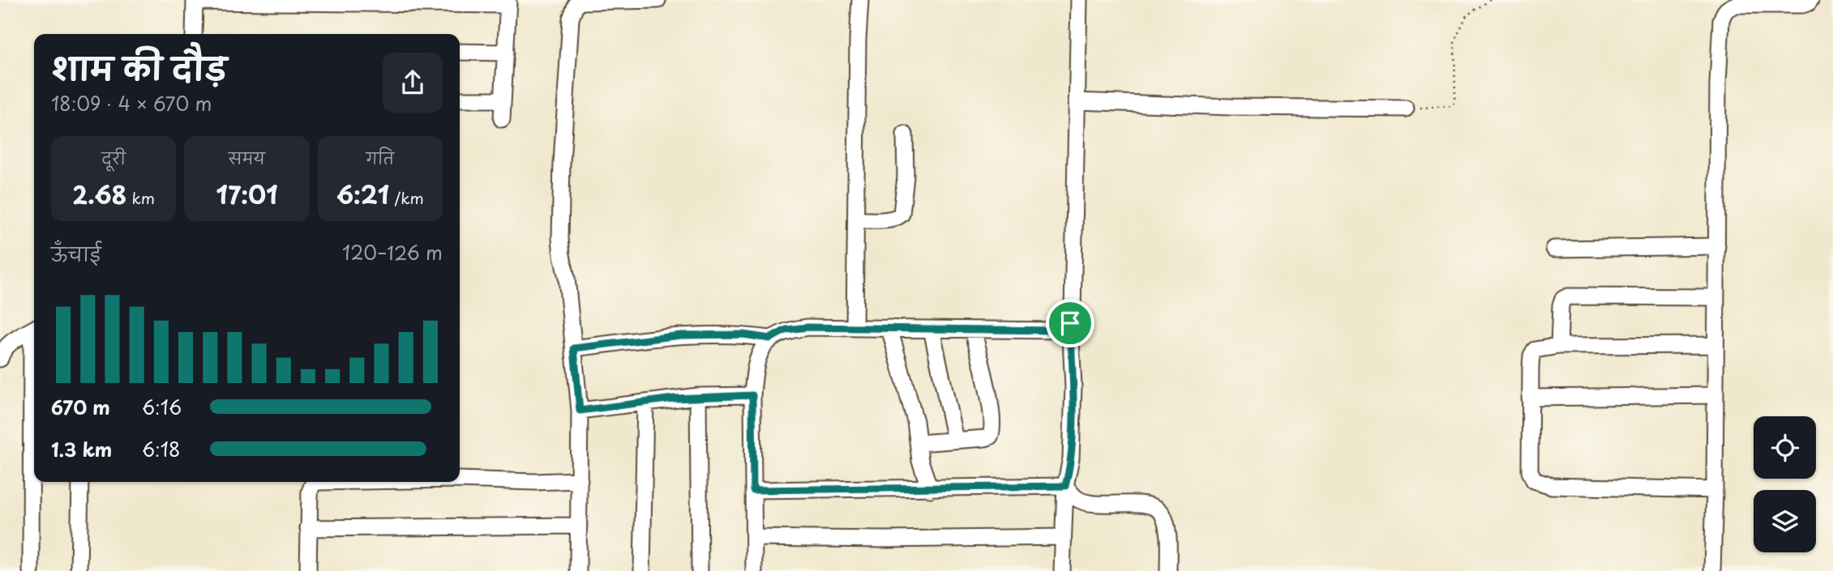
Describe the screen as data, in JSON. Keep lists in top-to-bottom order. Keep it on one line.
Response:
{"page":{"heading":["शाम की दौड़","18:09 · 4 × 670 m"],"stats":[["दूरी","2.68 km"],["समय","17:01"],["गति","6:21 /km"]],"chart":["ऊँचाई","120–126 m"],"list":[{"name":"670 m","note":"6:16"},{"name":"1.3 km","note":"6:18"}]}}
